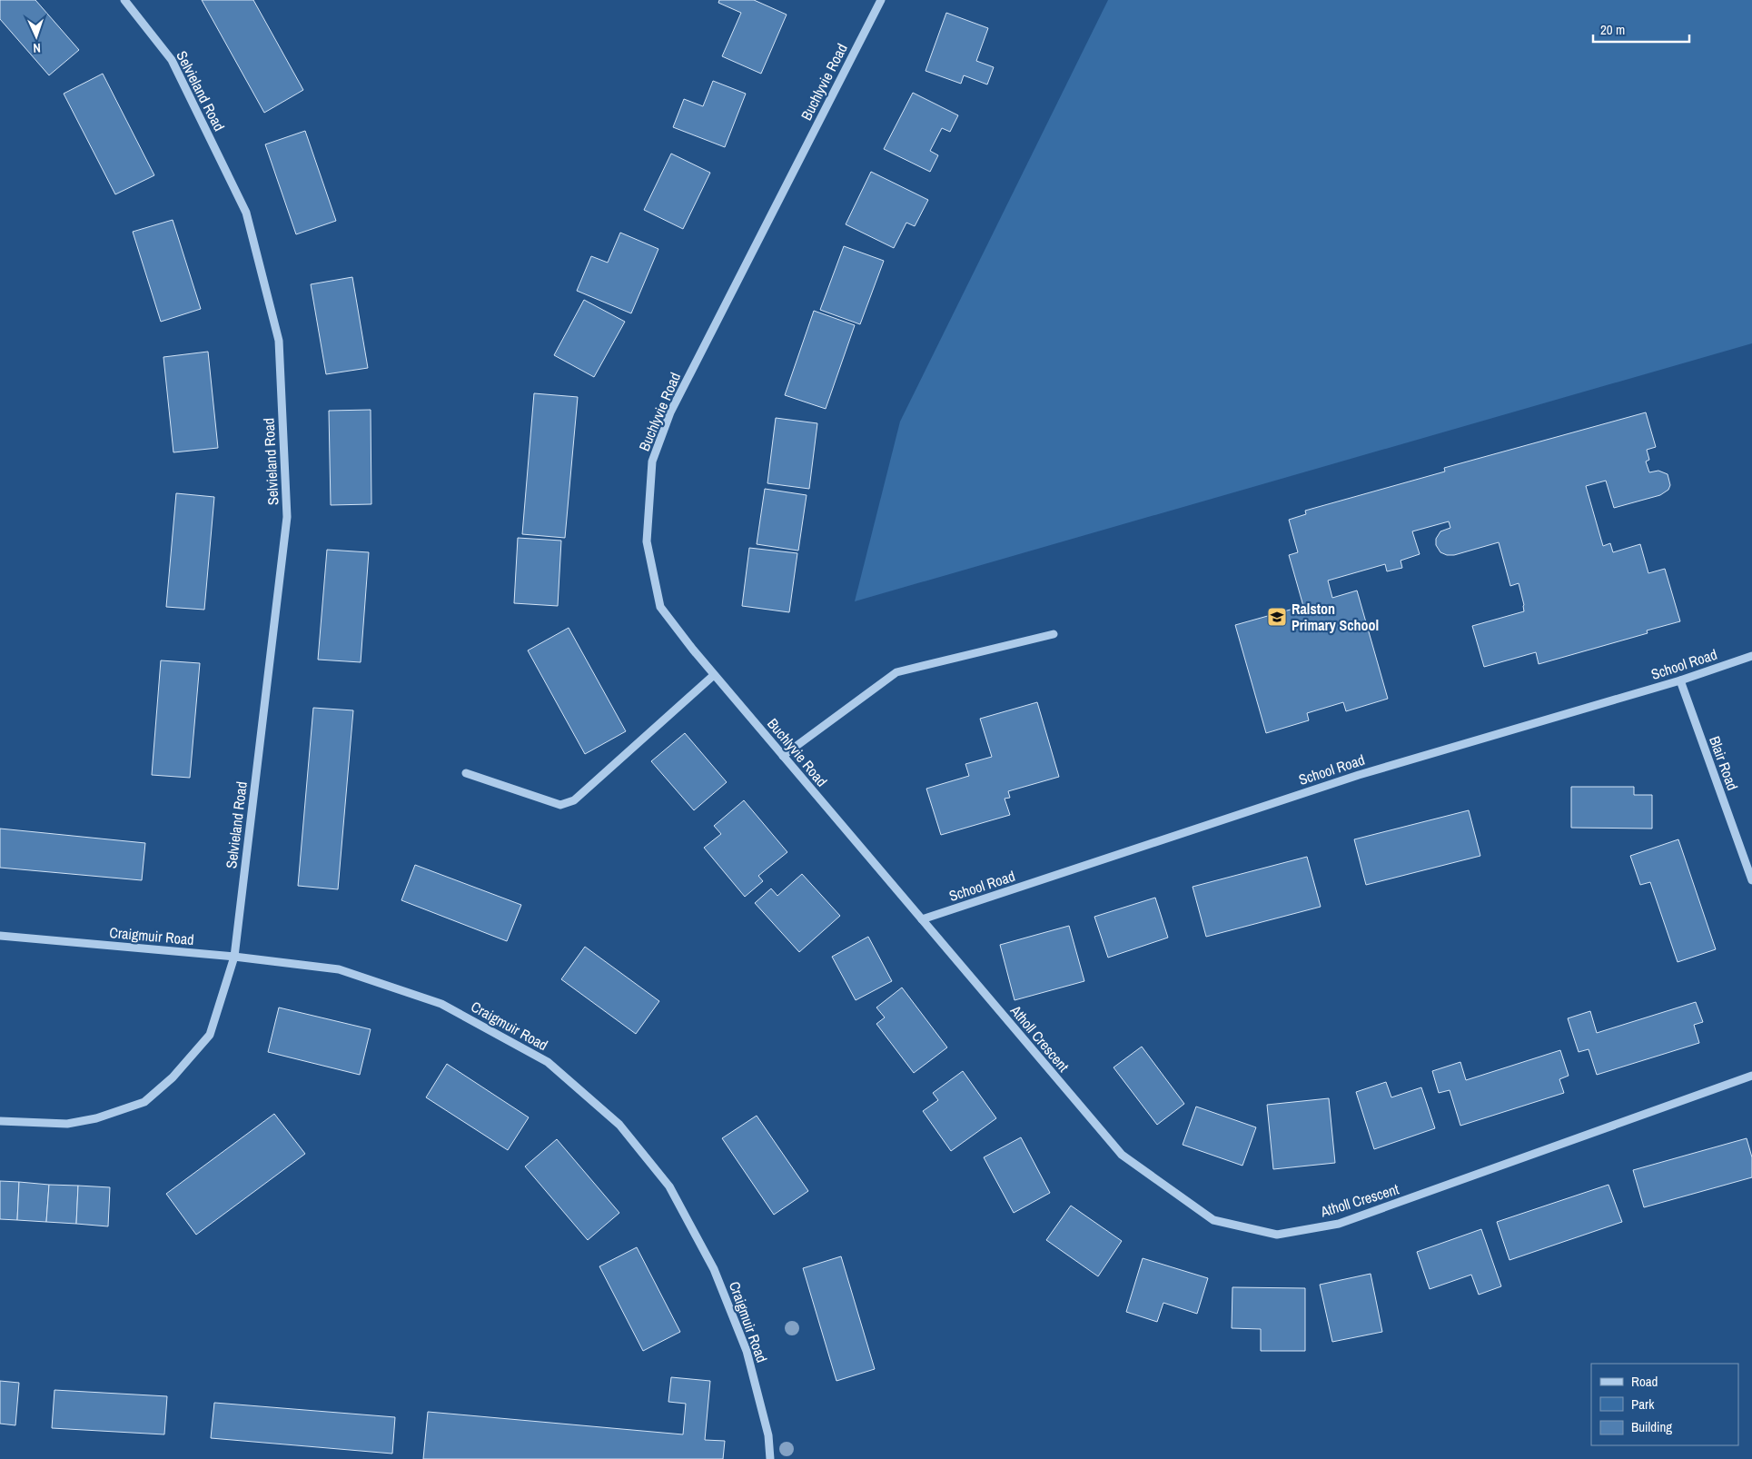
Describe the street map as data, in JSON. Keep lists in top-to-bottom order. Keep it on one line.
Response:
{"streets":{"street":["Buchlyvie Road","Selvieland Road","School Road","Blair Road","Craigmuir Road","Atholl Crescent"]},"crossings":[["Buchlyvie Road","School Road"],["Buchlyvie Road","Atholl Crescent"],["Selvieland Road","Craigmuir Road"],["School Road","Blair Road"],["School Road","Atholl Crescent"]],"places":{"school or university":["Ralston Primary School"]},"legend":["Road","Park","Building"],"scale_bar":"20 m","north":"bottom"}
